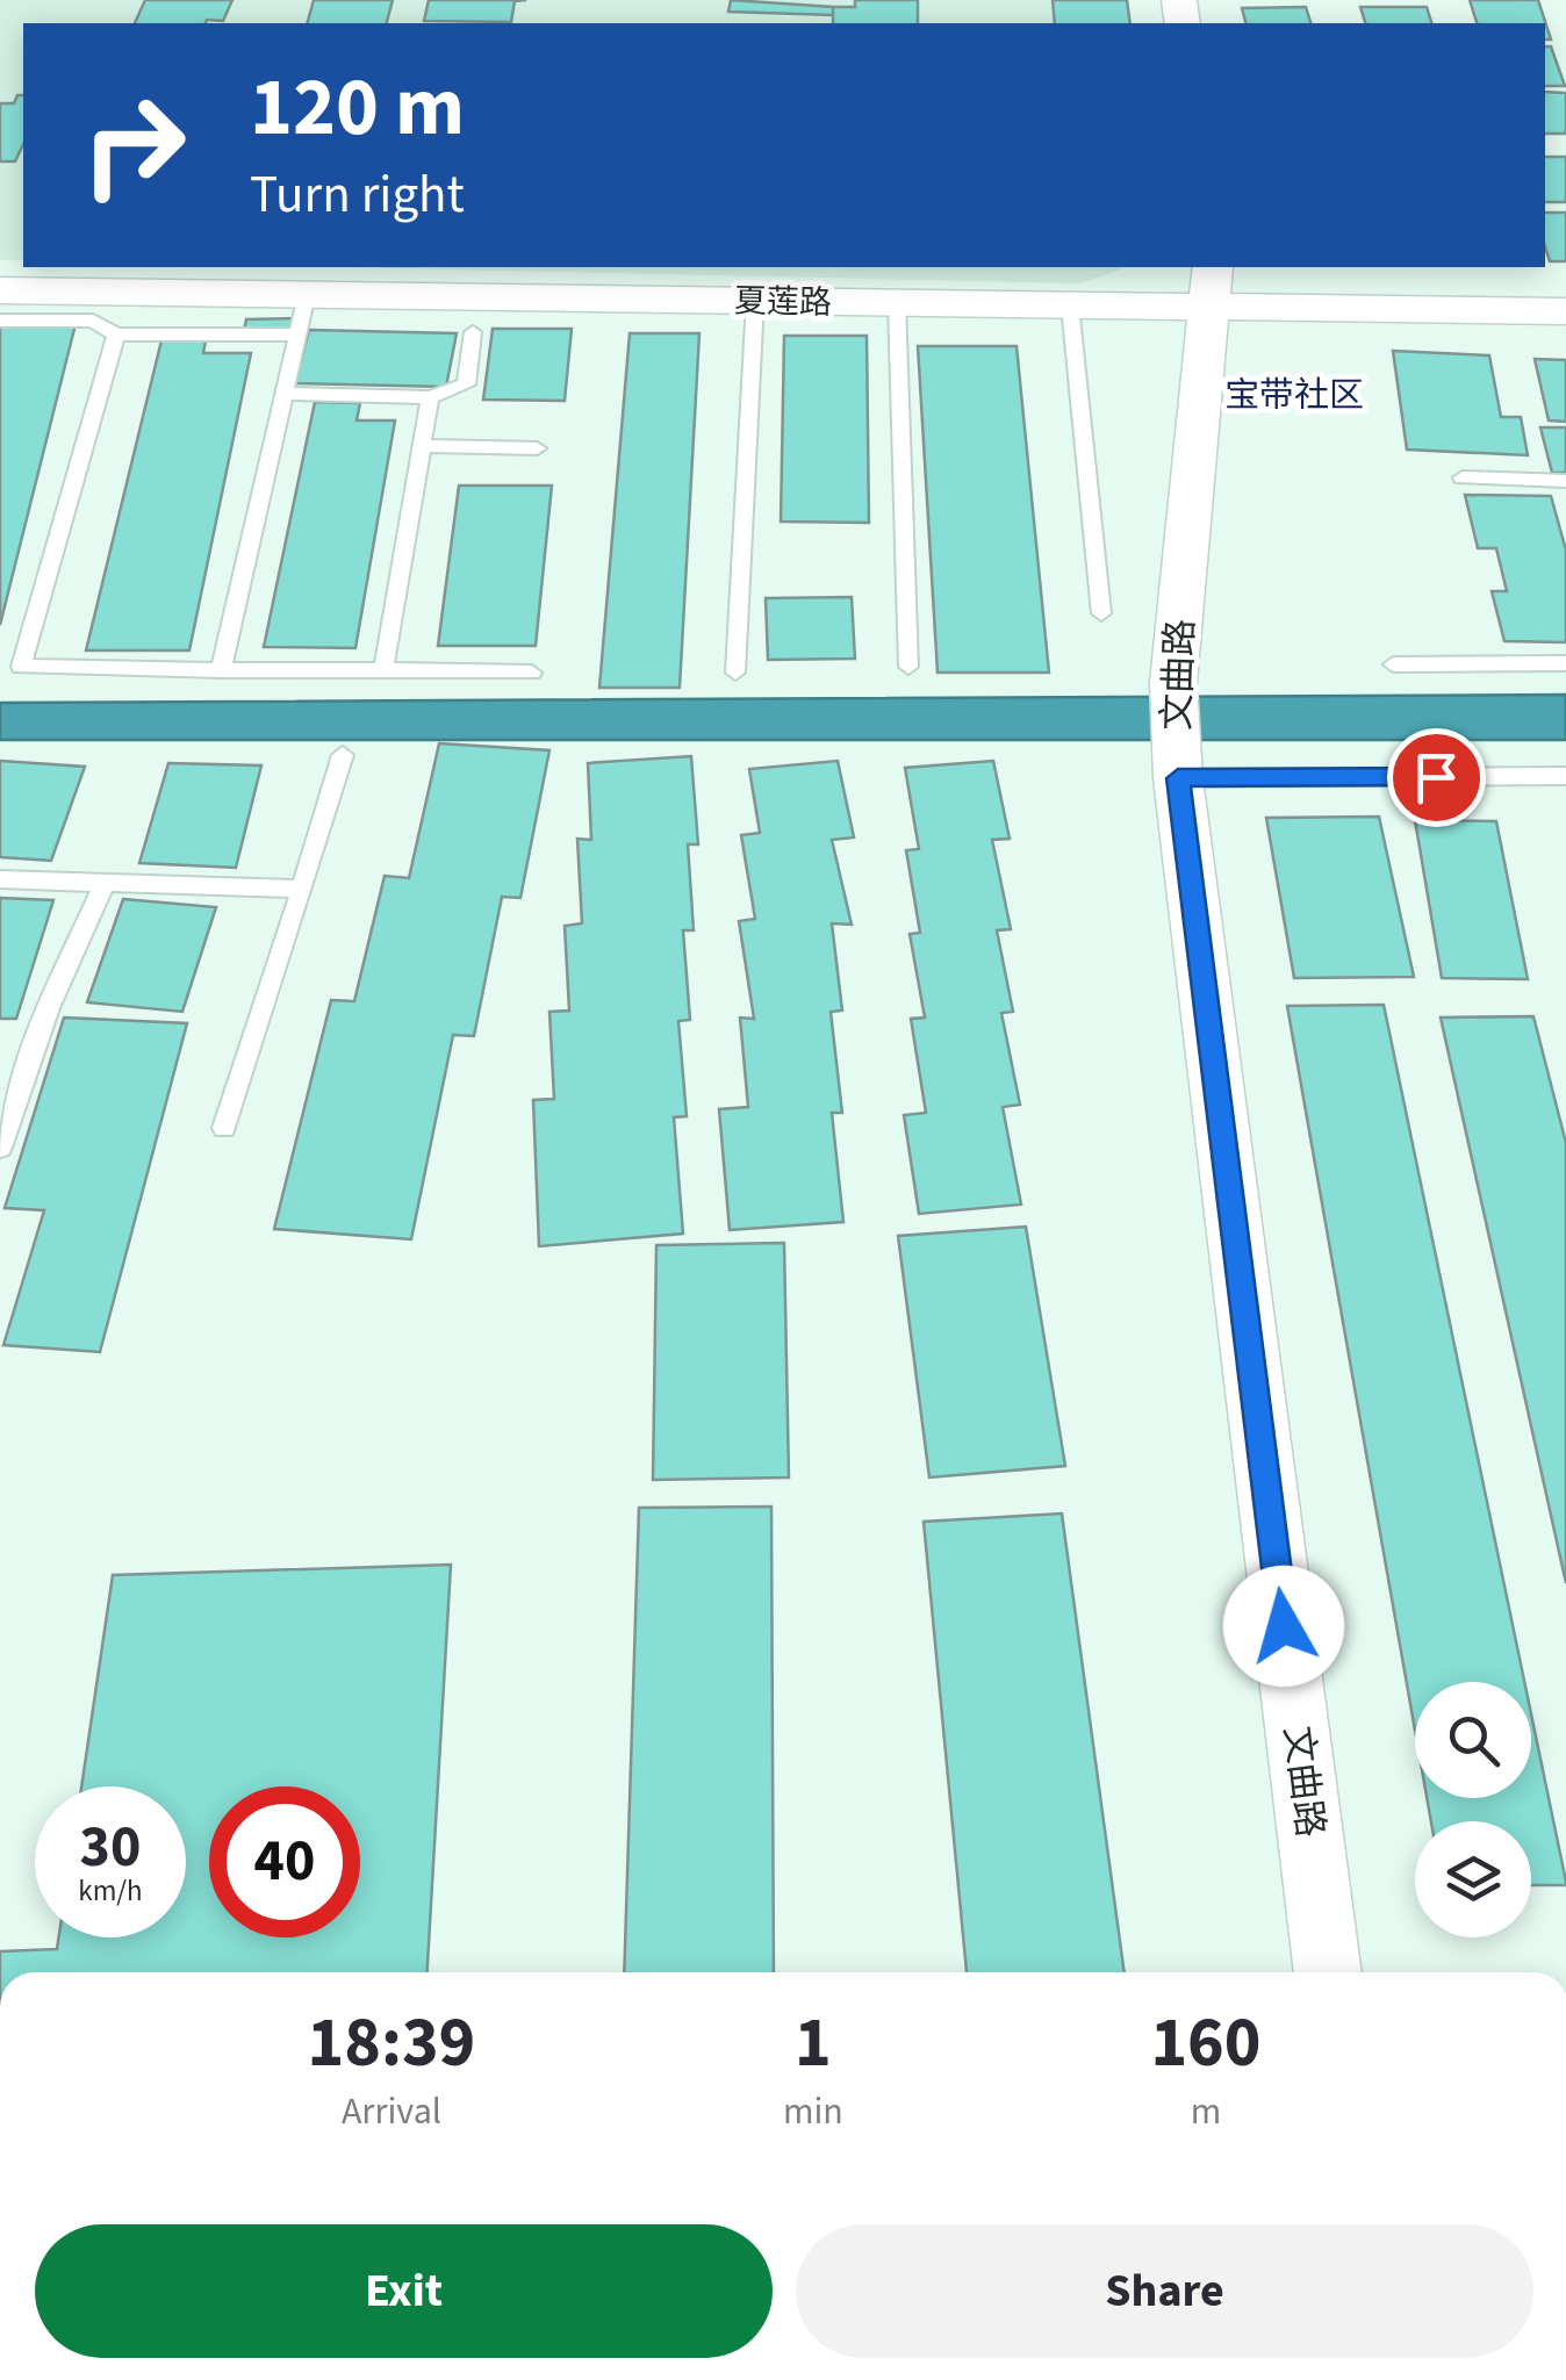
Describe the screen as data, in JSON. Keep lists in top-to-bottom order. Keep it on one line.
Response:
{"streets":{"street":["夏莲路","文曲路"]},"crossings":[["夏莲路","文曲路"]],"districts":["宝带社区"],"page":{"turn":["120 m","Turn right"],"speed":"30 km/h","limit":"40","eta":["18:39","Arrival","1","min","160","m"],"buttons":["Exit","Share"]}}
